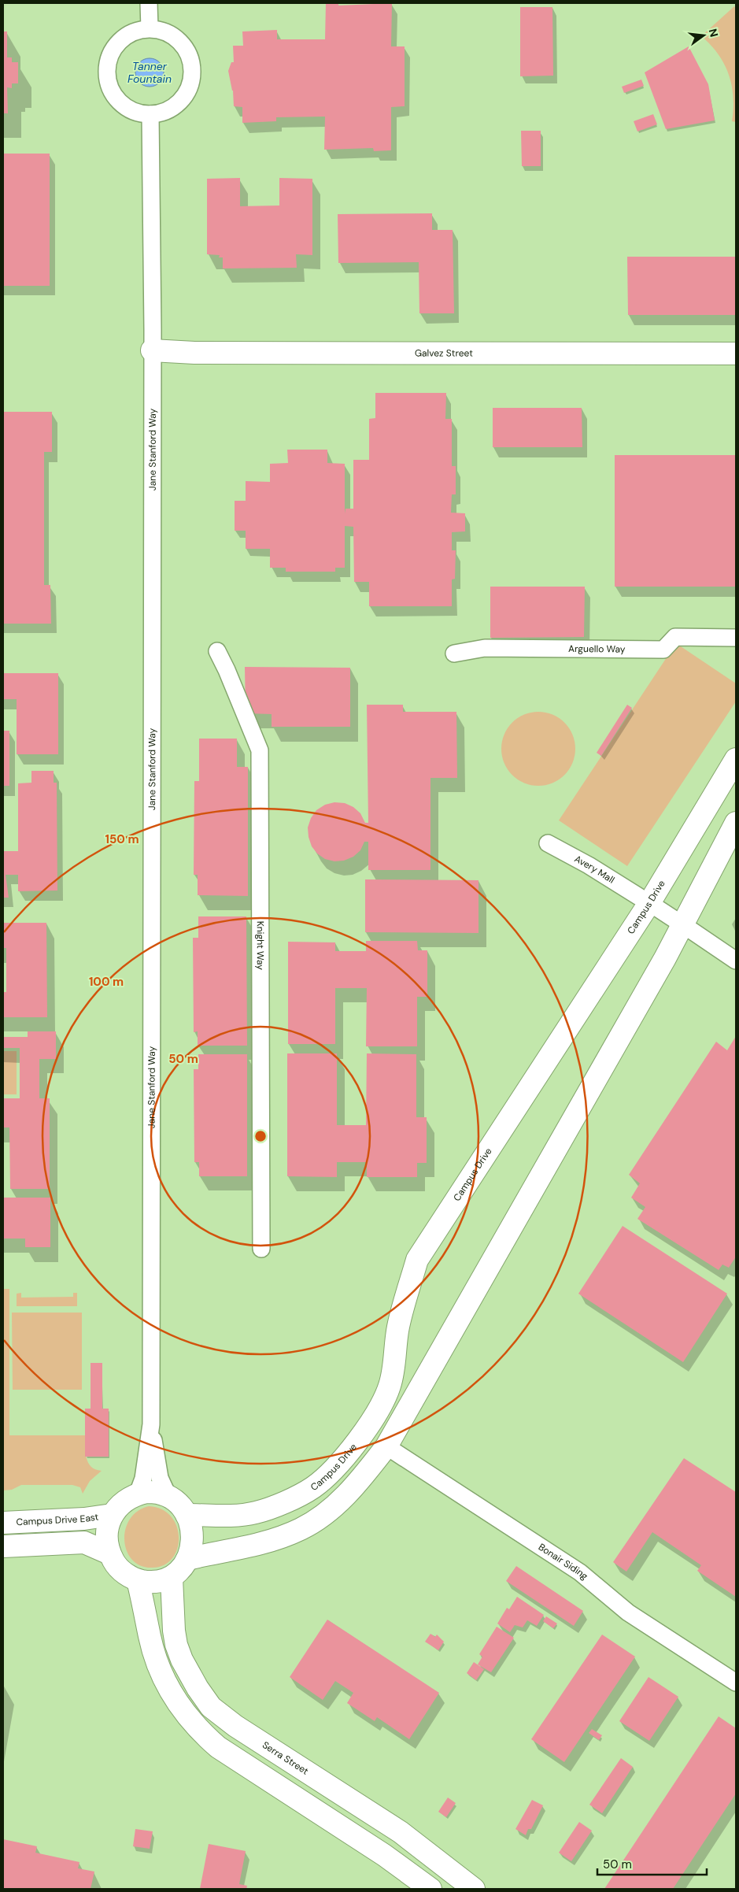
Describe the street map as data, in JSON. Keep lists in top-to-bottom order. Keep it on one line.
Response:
{"streets":{"street":["Galvez Street","Jane Stanford Way","Arguello Way","Avery Mall","Campus Drive","Knight Way","Campus Drive East","Bonair Siding","Serra Street"]},"crossings":[["Galvez Street","Jane Stanford Way"],["Jane Stanford Way","Campus Drive"],["Jane Stanford Way","Campus Drive East"],["Jane Stanford Way","Serra Street"],["Campus Drive","Campus Drive East"],["Campus Drive","Serra Street"],["Campus Drive East","Serra Street"]],"water":["Tanner Fountain"],"scale_bar":"50 m","north":"right","rings":["150 m","100 m","50 m"]}
